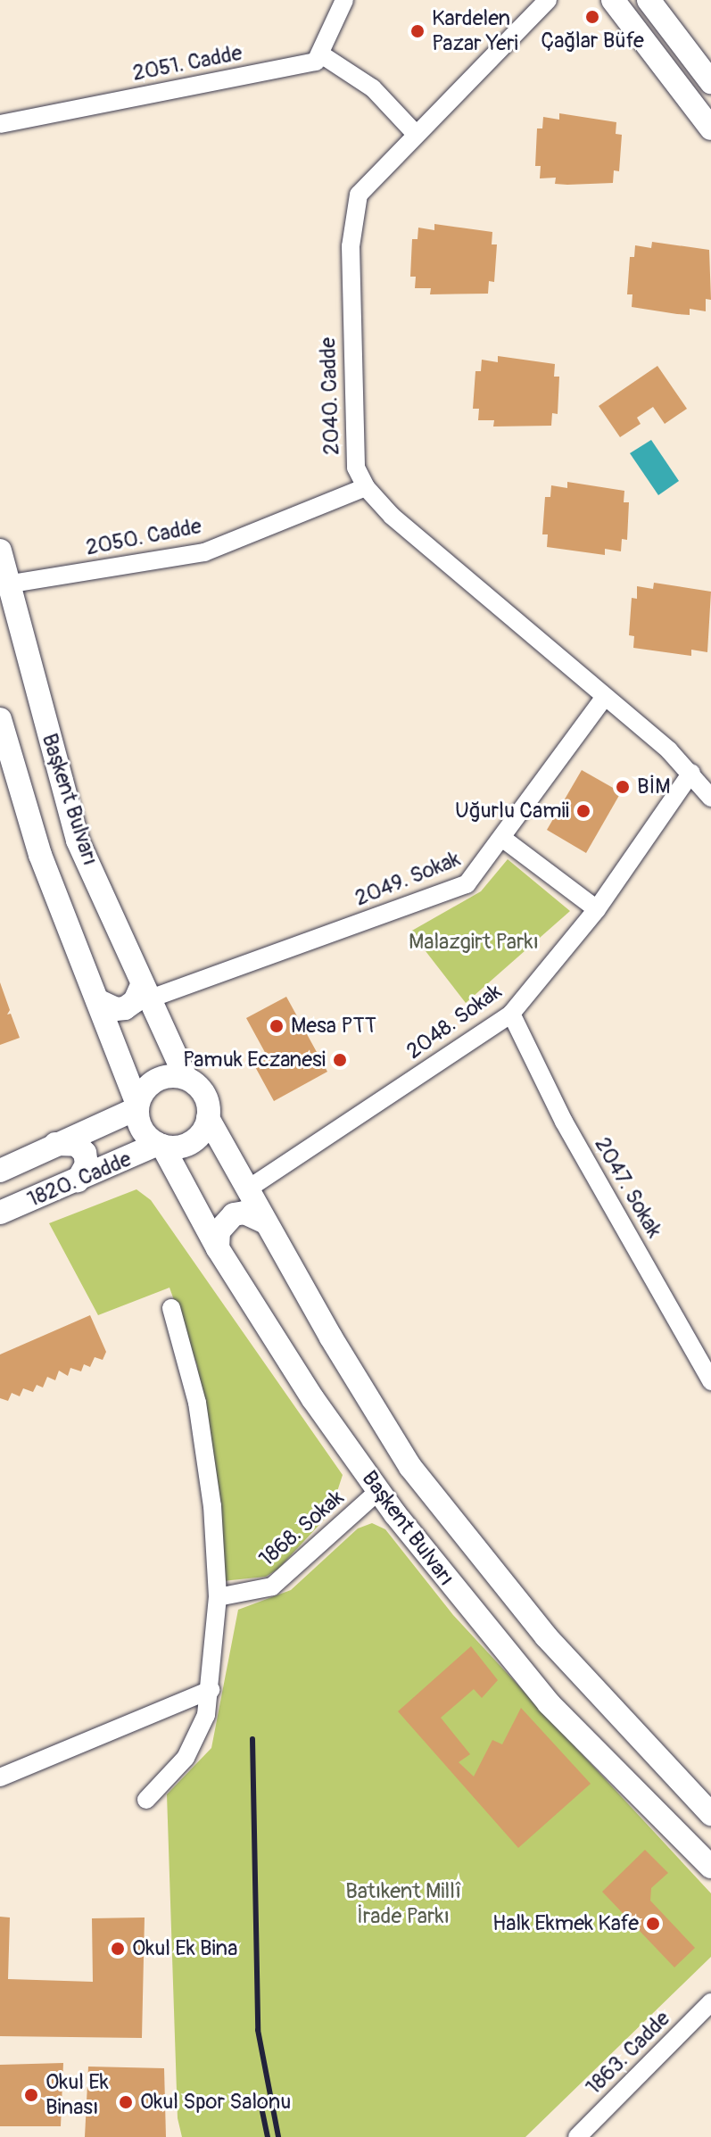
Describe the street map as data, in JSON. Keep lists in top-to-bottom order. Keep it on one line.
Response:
{"streets":{"main road":["Başkent Bulvarı","1820. Cadde"],"street":["2051. Cadde","2040. Cadde","2050. Cadde","2049. Sokak","2048. Sokak","2047. Sokak","1868. Sokak","1863. Cadde"]},"crossings":[["2040. Cadde","2050. Cadde"],["2040. Cadde","2049. Sokak"],["2040. Cadde","2048. Sokak"],["2050. Cadde","Başkent Bulvarı"],["Başkent Bulvarı","2049. Sokak"],["Başkent Bulvarı","2048. Sokak"],["Başkent Bulvarı","1820. Cadde"],["Başkent Bulvarı","1868. Sokak"],["2048. Sokak","2047. Sokak"]],"parks":["Malazgirt Parkı","Batıkent Millî İrade Parkı"],"places":["Çağlar Büfe","Kardelen Pazar Yeri","BİM","Uğurlu Camii","Mesa PTT","Pamuk Eczanesi","Halk Ekmek Kafe","Okul Ek Bina","Okul Ek Binası","Okul Spor Salonu"]}
